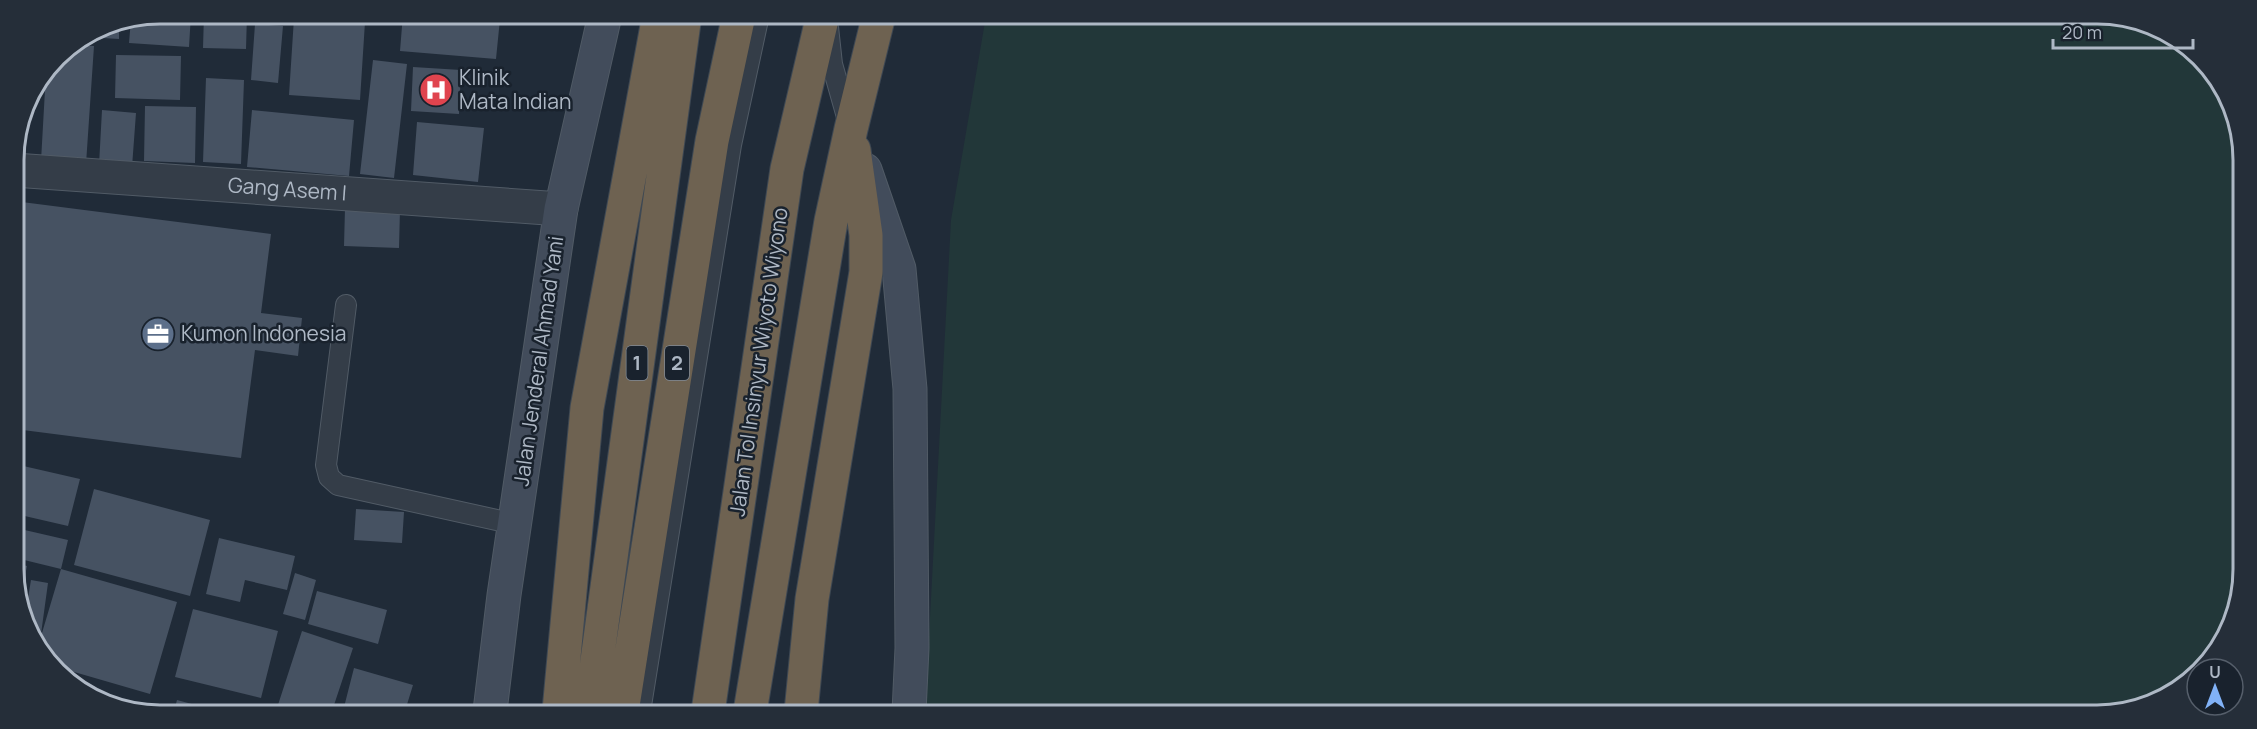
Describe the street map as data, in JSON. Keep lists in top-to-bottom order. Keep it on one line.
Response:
{"streets":{"highway":["Jalan Tol Insinyur Wiyoto Wiyono","1","2"],"main road":["Jalan Jenderal Ahmad Yani"],"street":["Gang Asem I"]},"crossings":[["Gang Asem I","Jalan Jenderal Ahmad Yani"]],"places":{"hospital":["Klinik Mata Indian"],"office":["Kumon Indonesia"]},"scale_bar":"20 m","north":"top"}
